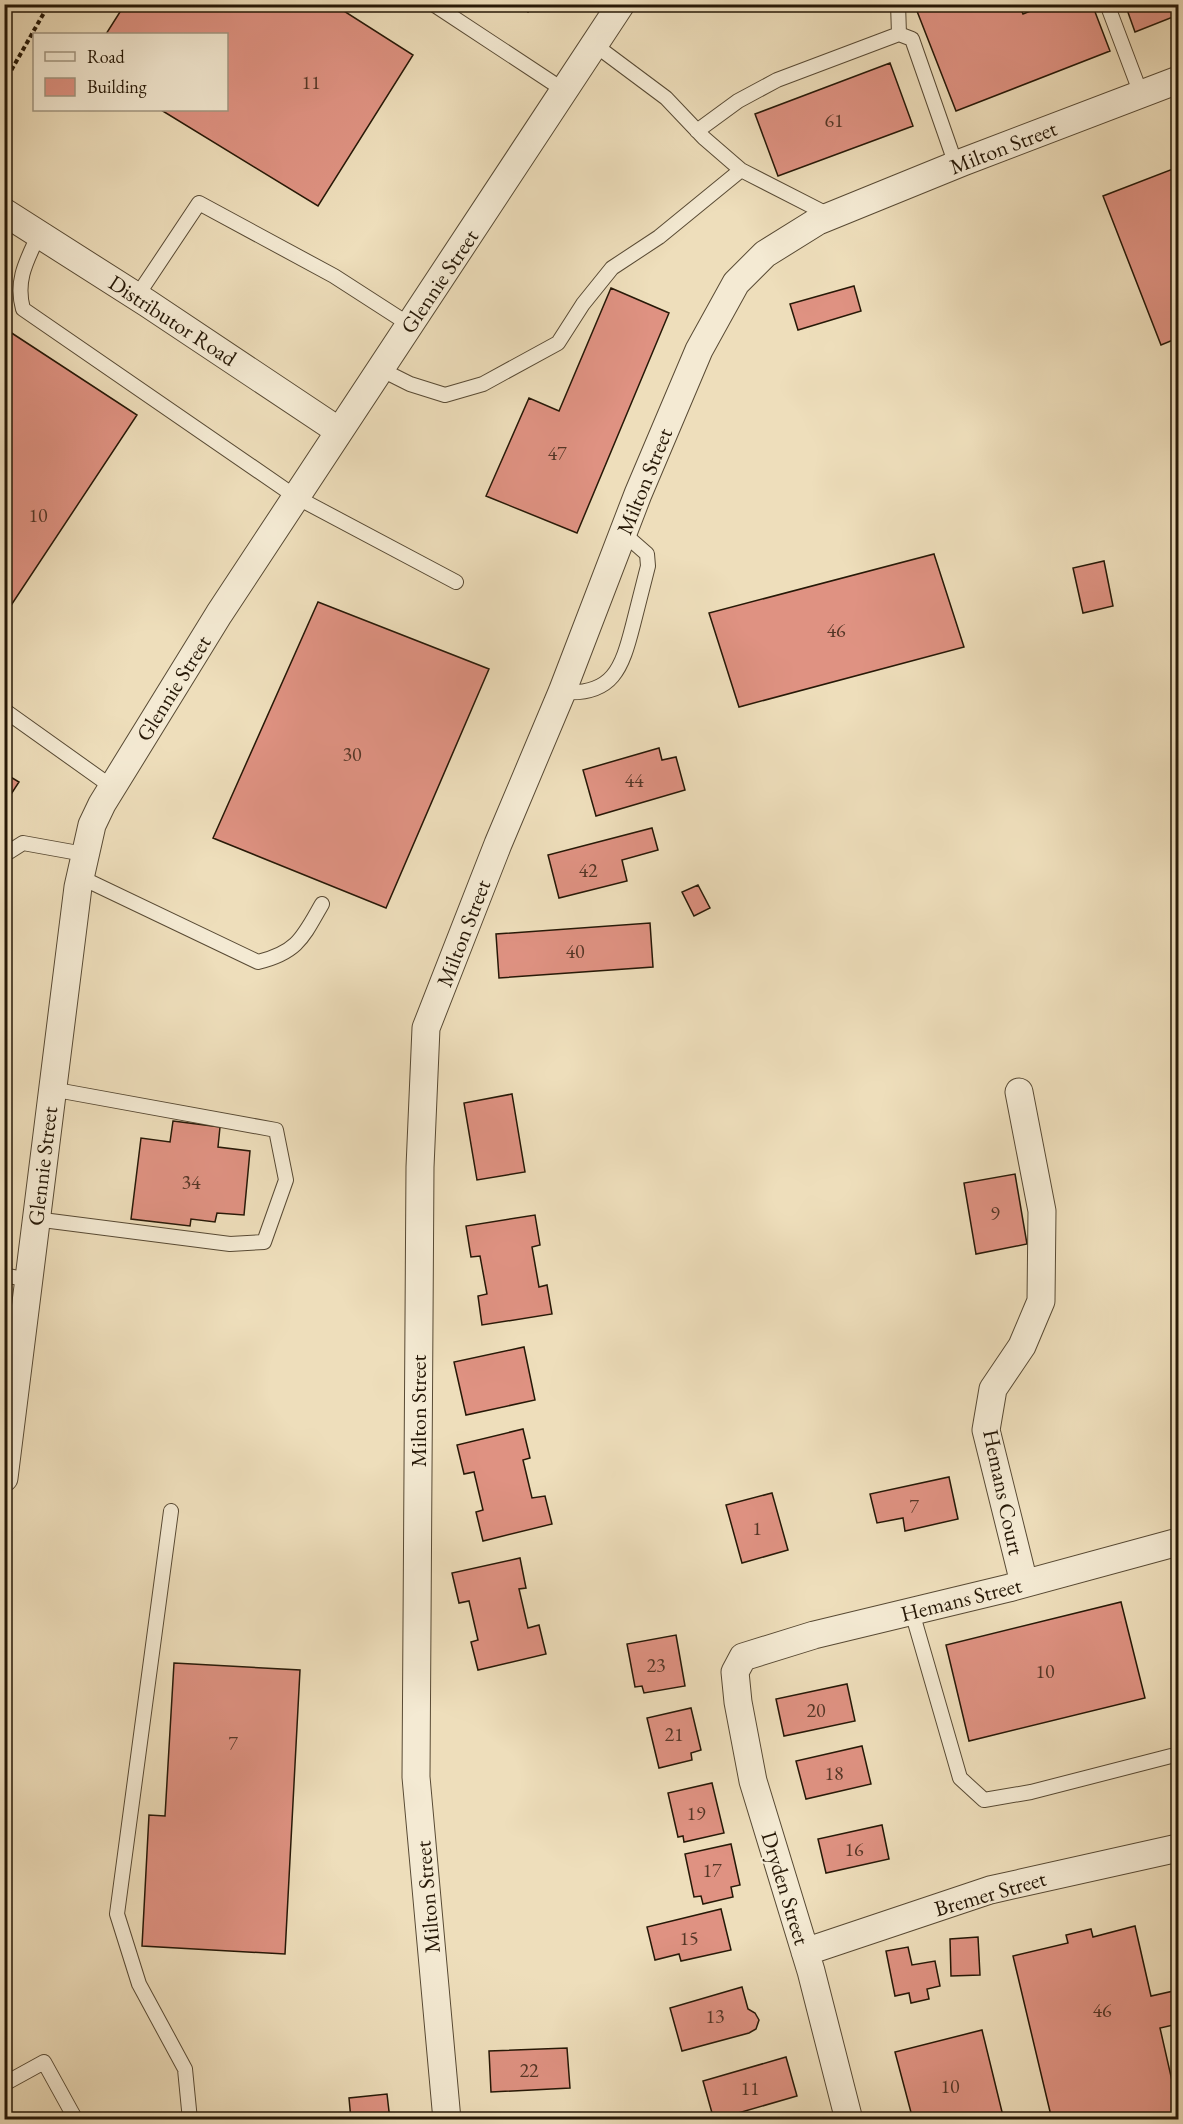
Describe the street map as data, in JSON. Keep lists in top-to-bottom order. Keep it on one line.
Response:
{"streets":{"street":["Milton Street","Glennie Street","Distributor Road","Hemans Court","Hemans Street","Dryden Street","Bremer Street"]},"crossings":[["Glennie Street","Distributor Road"],["Hemans Court","Hemans Street"],["Hemans Street","Dryden Street"],["Dryden Street","Bremer Street"]],"house_numbers":["11","61","47","10","46","30","44","42","40","34","9","7","1","23","10","20","21","7","18","19","16","17","15","46","13","22","10","11"],"legend":["Road","Building"]}
